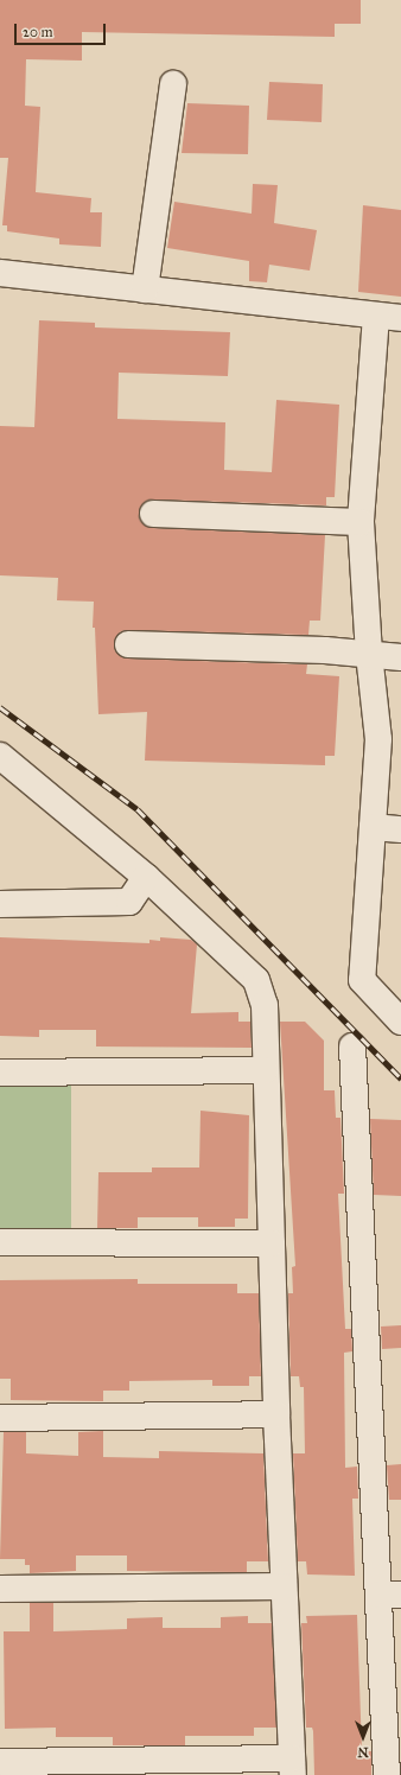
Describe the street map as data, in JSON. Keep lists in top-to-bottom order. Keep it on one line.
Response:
{"scale_bar":"20 m","north":"bottom"}
